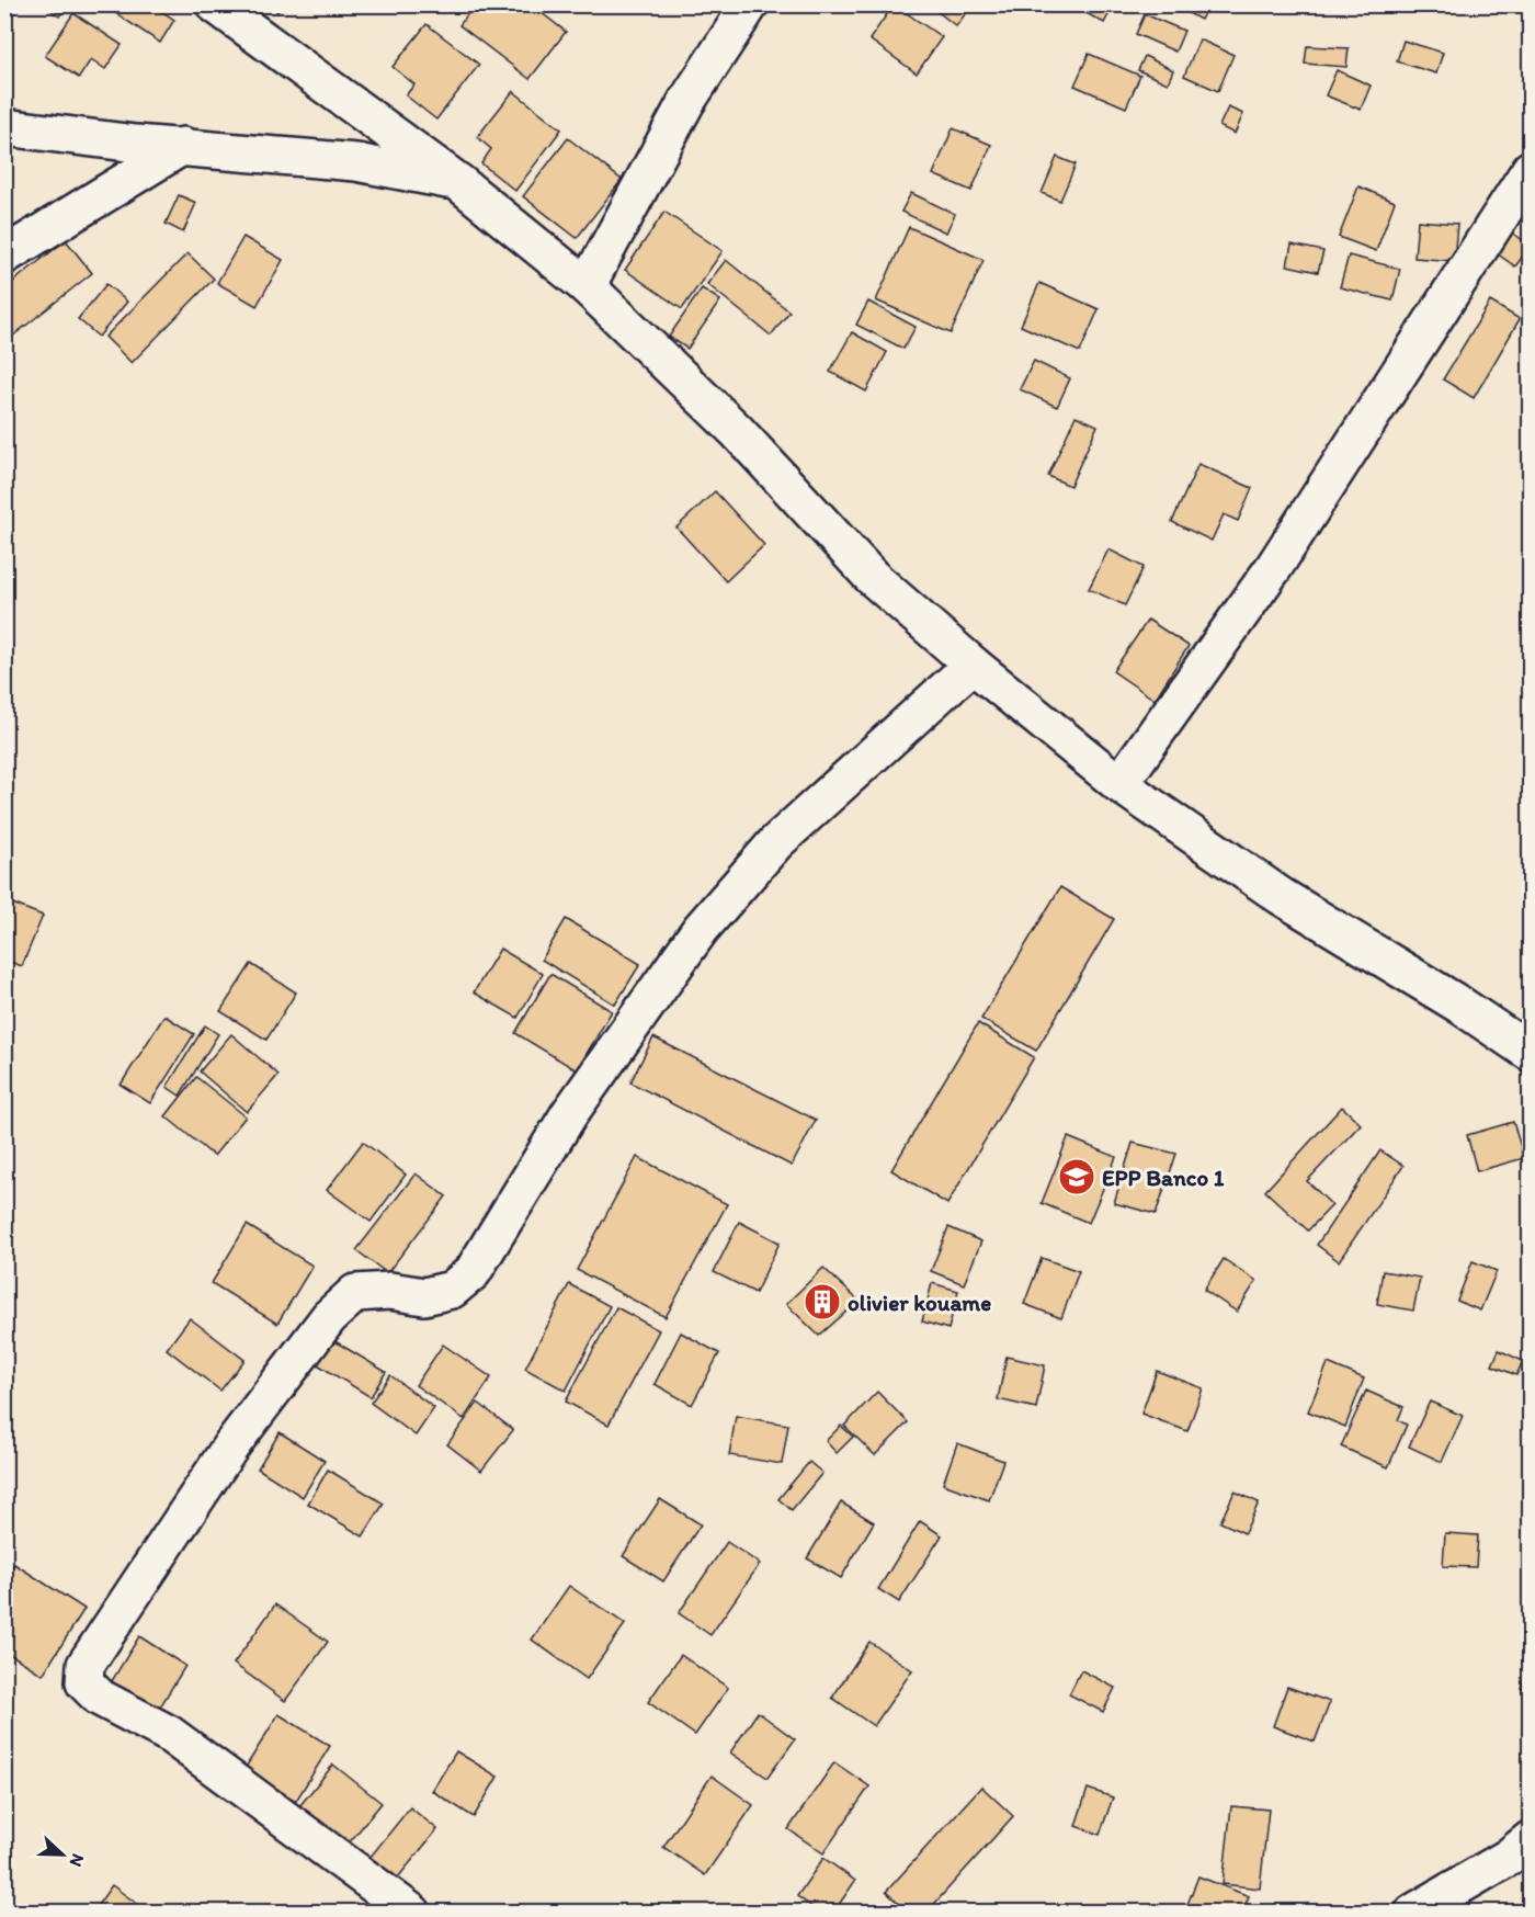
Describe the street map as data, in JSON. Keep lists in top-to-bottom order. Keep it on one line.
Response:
{"places":{"school or university":["EPP Banco 1"],"building":["olivier kouame"]},"north":"right"}
